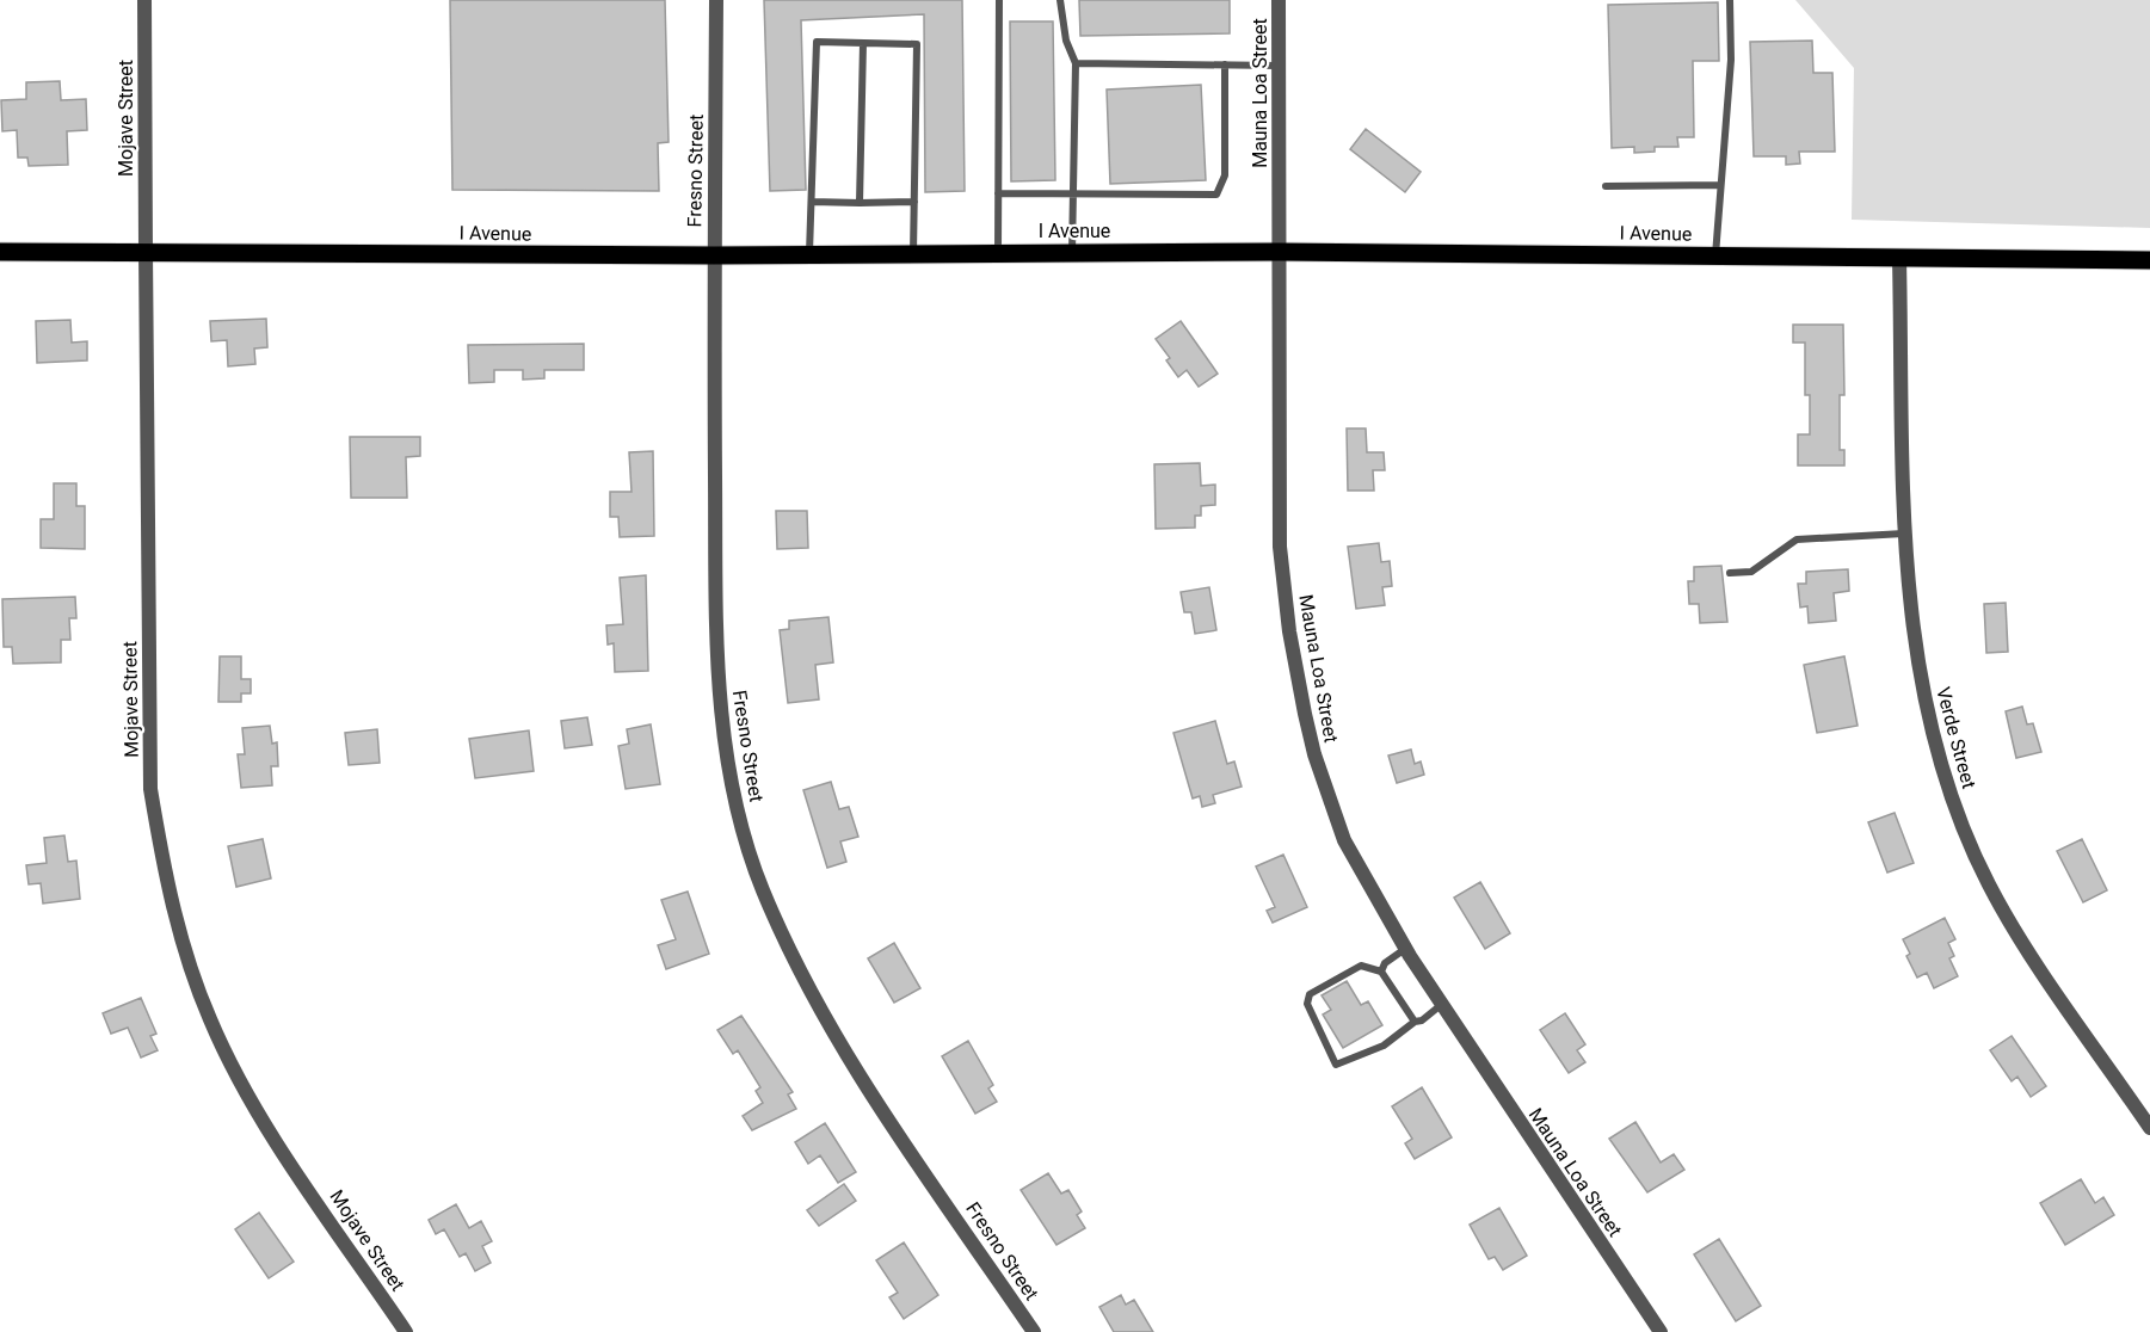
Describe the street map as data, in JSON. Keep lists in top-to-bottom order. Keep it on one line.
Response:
{"streets":{"main road":["I Avenue"],"street":["Mauna Loa Street","Mojave Street","Fresno Street","Verde Street"]},"crossings":[["Mauna Loa Street","I Avenue"],["Mojave Street","I Avenue"],["Fresno Street","I Avenue"],["I Avenue","Verde Street"]]}
